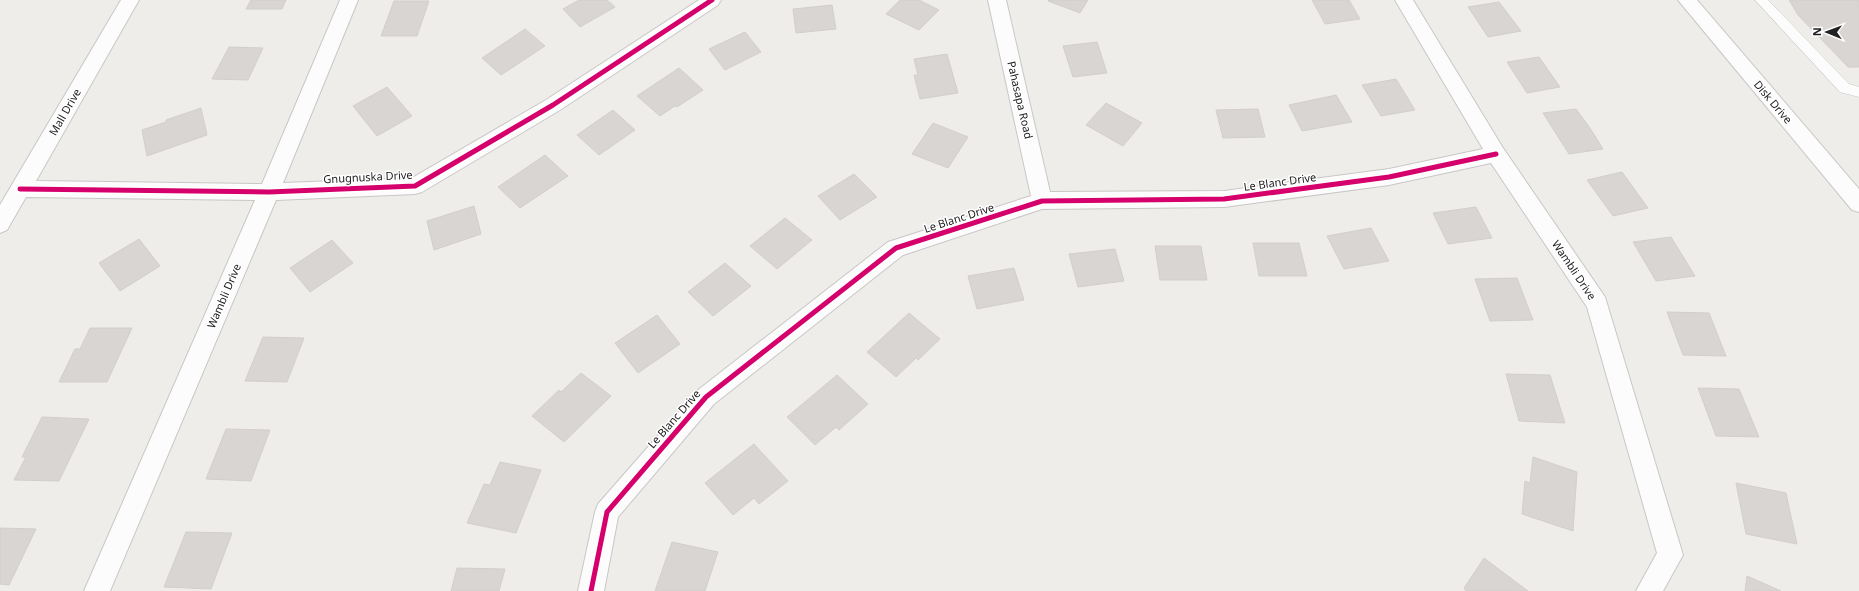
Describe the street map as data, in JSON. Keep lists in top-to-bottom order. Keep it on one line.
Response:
{"streets":{"street":["Pahasapa Road","Disk Drive","Mall Drive","Gnugnuska Drive","Le Blanc Drive","Wambli Drive"]},"crossings":[["Pahasapa Road","Le Blanc Drive"],["Mall Drive","Gnugnuska Drive"],["Gnugnuska Drive","Wambli Drive"],["Le Blanc Drive","Wambli Drive"]],"north":"left"}
